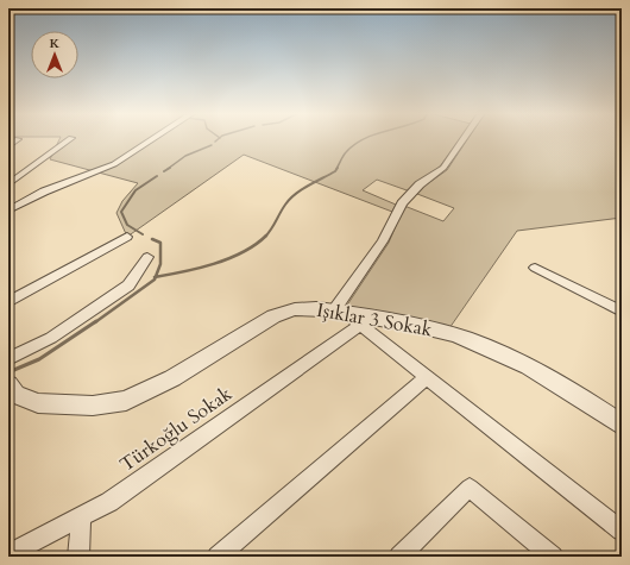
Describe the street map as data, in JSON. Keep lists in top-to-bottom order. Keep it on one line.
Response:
{"streets":{"street":["Işıklar 3 Sokak","Türkoğlu Sokak"]},"crossings":[["Işıklar 3 Sokak","Türkoğlu Sokak"]],"north":"top"}
